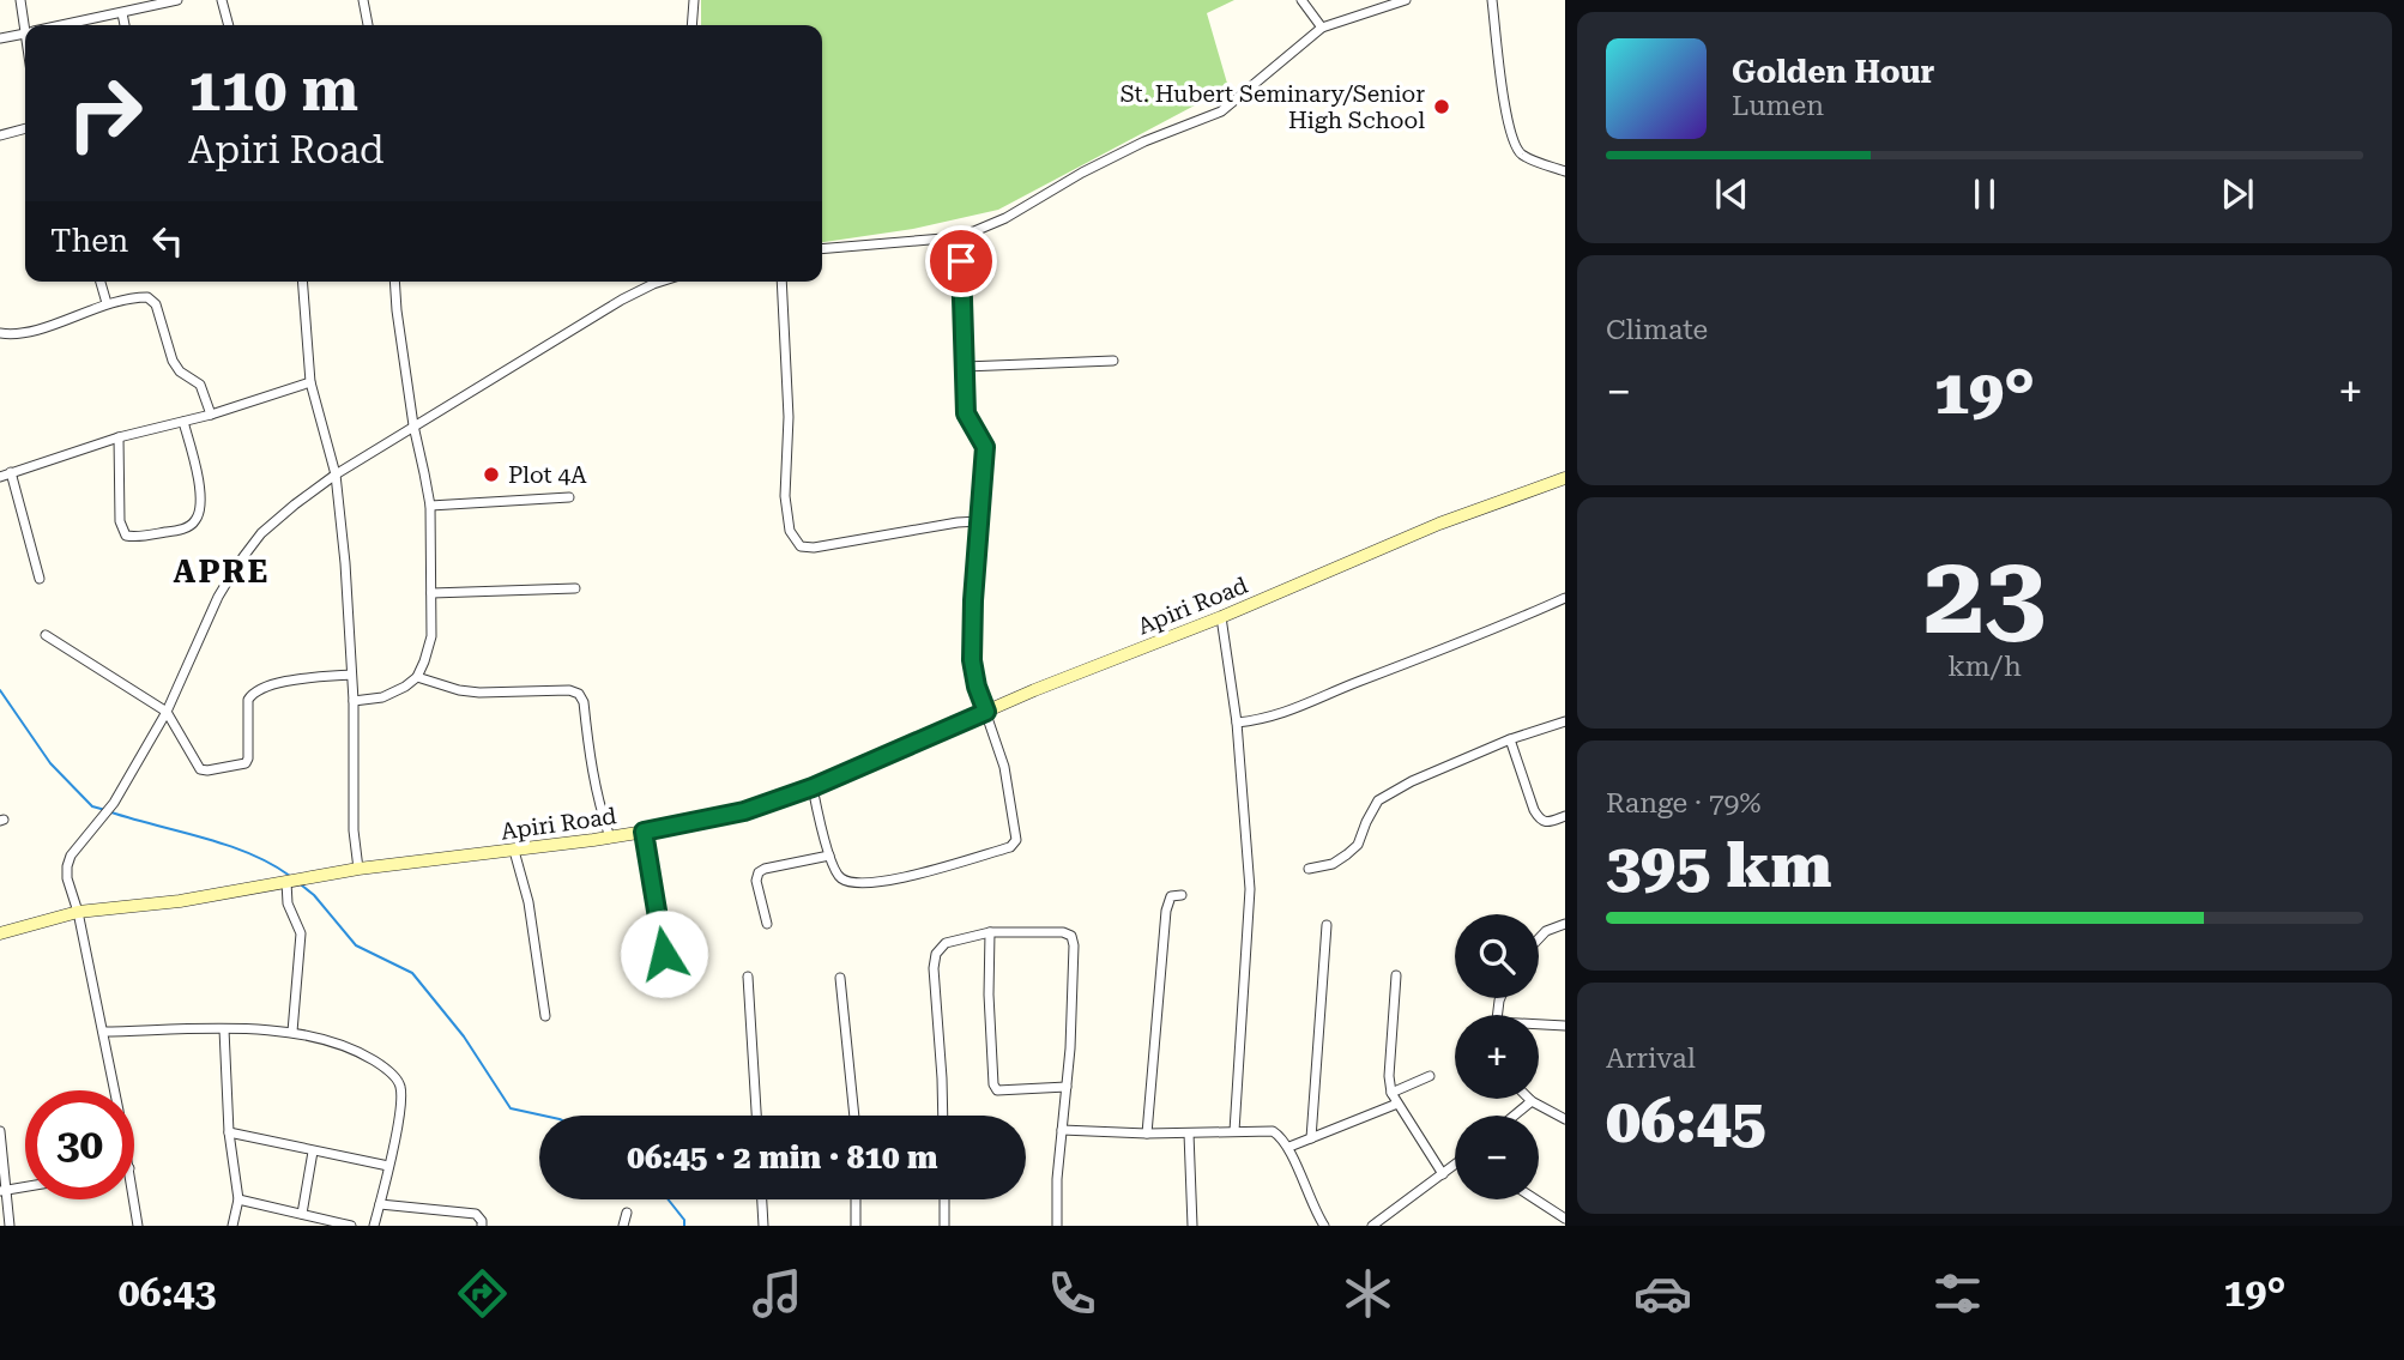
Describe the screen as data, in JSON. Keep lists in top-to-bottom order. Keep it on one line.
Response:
{"streets":{"street":["Apiri Road"]},"districts":["APRE"],"places":["St. Hubert Seminary/Senior High School","Plot 4A"],"page":{"turn":["110 m","Apiri Road"],"song":["Golden Hour","Lumen"],"then":"Then","tile":["Climate",["23","km/h"],["Range · 79%","395 km"],["Arrival","06:45"]],"heat":["−","19°","+"],"map_buttons":["+","−"],"limit":"30","trip":"06:45 · 2 min · 810 m","tabs":["06:43","19°"]}}
